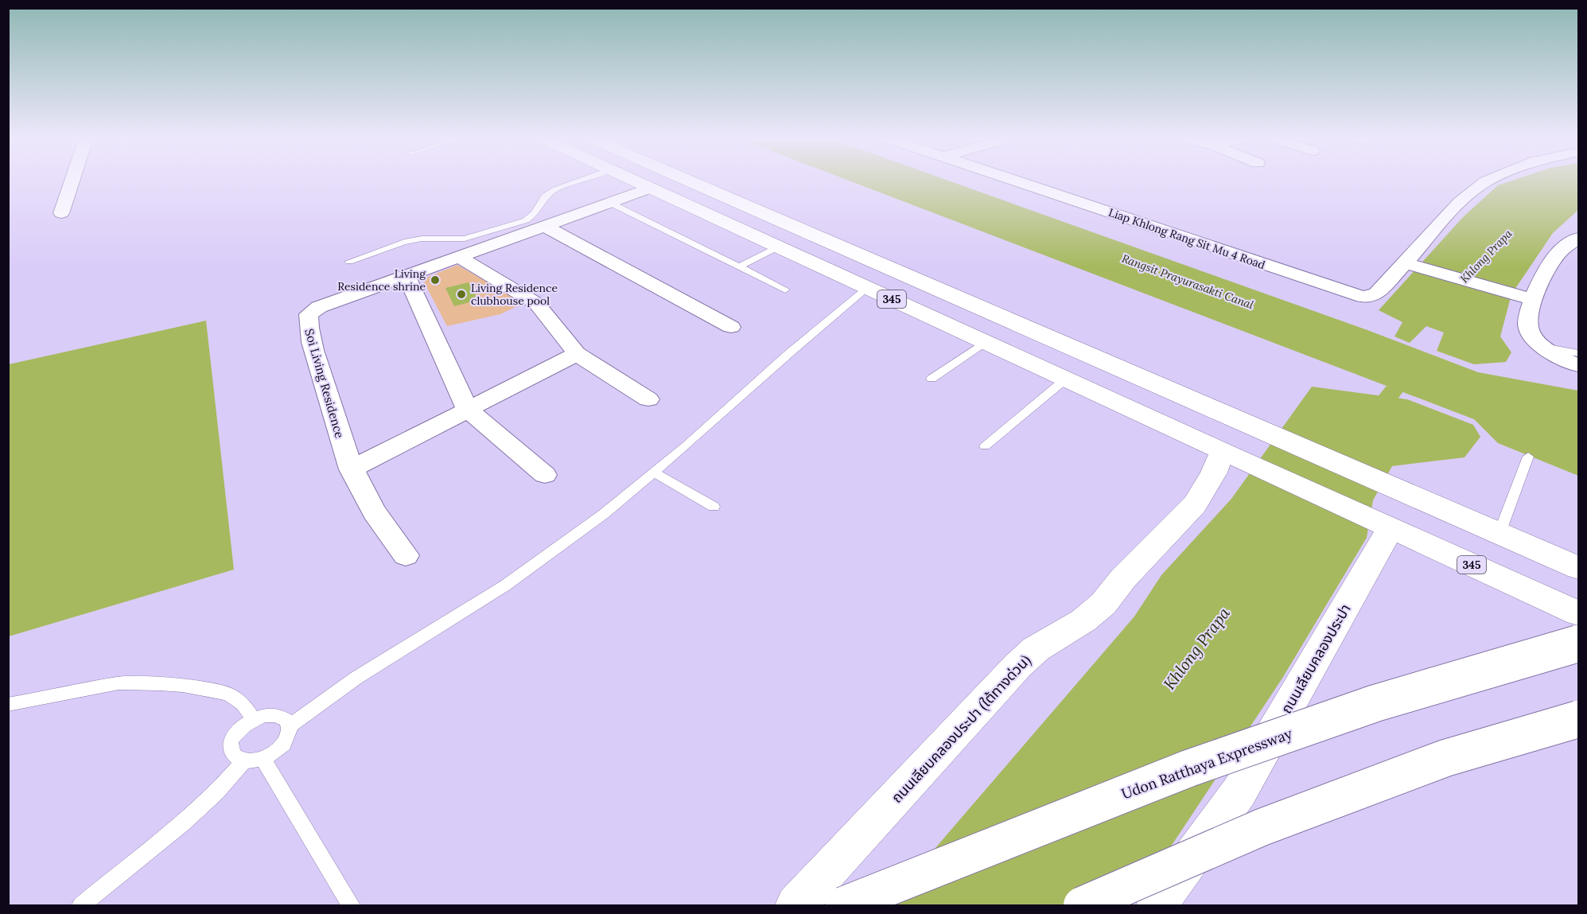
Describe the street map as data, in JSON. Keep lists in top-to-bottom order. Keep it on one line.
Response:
{"streets":{"main road":["345","ถนนเลียบคลองประปา","ถนนเลียบคลองประปา (ใต้ทางด่วน)","Udon Ratthaya Expressway"],"street":["Liap Khlong Rang Sit Mu 4 Road","Soi Living Residence"]},"crossings":[["345","Soi Living Residence"],["345","ถนนเลียบคลองประปา"],["345","ถนนเลียบคลองประปา (ใต้ทางด่วน)"]],"water":["Khlong Prapa","Rangsit Prayurasakti Canal"],"places":["Living Residence shrine","Living Residence clubhouse pool"]}
